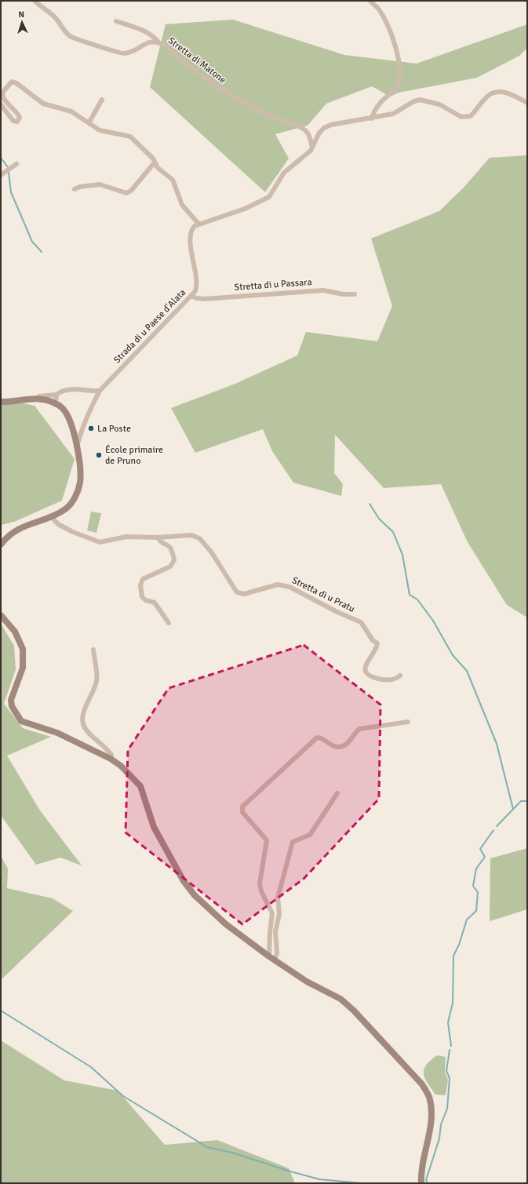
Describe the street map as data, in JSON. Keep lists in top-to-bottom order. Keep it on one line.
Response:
{"streets":{"street":["Stretta di Matone","Stretta di u Passara","Strada di u Paese d'Alata","Stretta di u Pratu"]},"crossings":[["Stretta di u Passara","Strada di u Paese d'Alata"]],"places":["La Poste","École primaire de Pruno"],"north":"top"}
